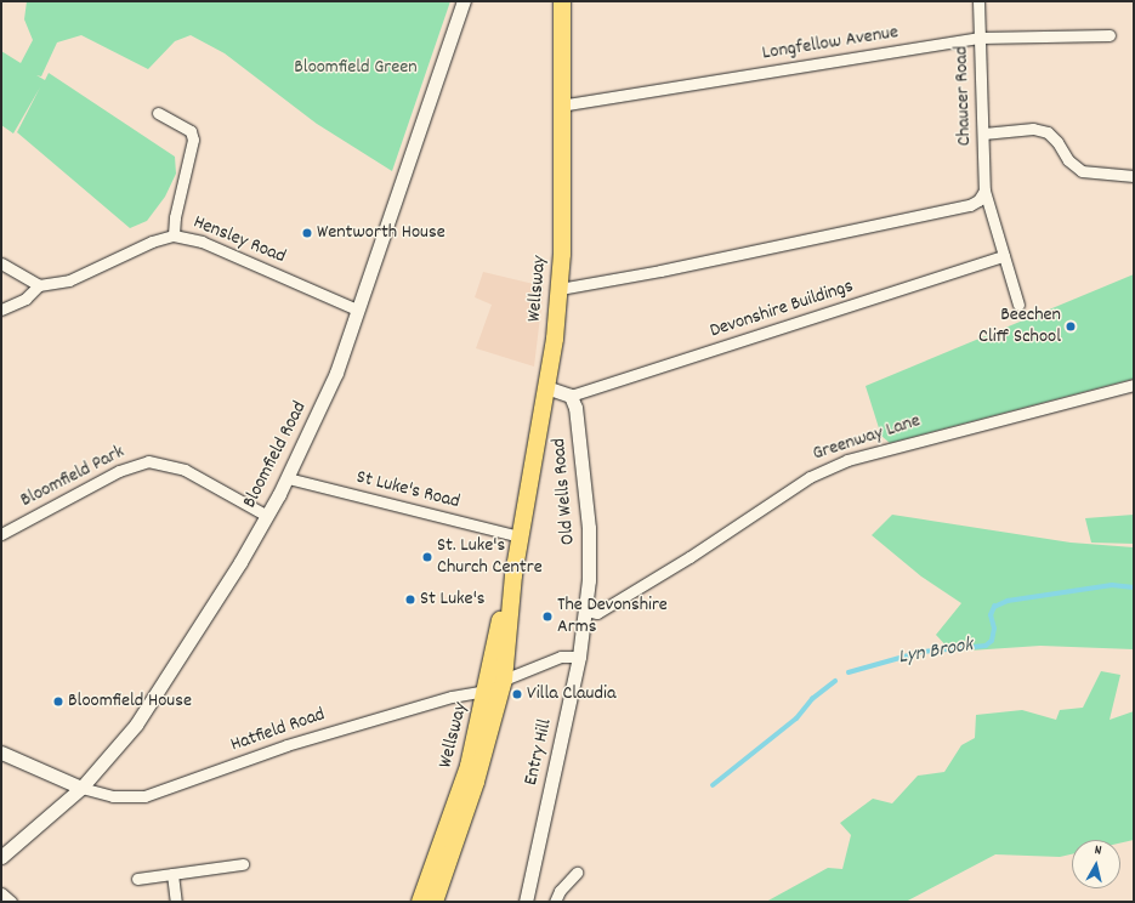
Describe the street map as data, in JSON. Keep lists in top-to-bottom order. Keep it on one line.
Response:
{"streets":{"main road":["Wellsway"],"street":["Longfellow Avenue","Chaucer Road","Hensley Road","Devonshire Buildings","Greenway Lane","Bloomfield Road","Bloomfield Park","St Luke's Road","Old Wells Road","Hatfield Road","Entry Hill"]},"crossings":[["Longfellow Avenue","Chaucer Road"],["Longfellow Avenue","Wellsway"],["Chaucer Road","Devonshire Buildings"],["Hensley Road","Bloomfield Road"],["Wellsway","St Luke's Road"],["Wellsway","Hatfield Road"],["Devonshire Buildings","Old Wells Road"],["Greenway Lane","Old Wells Road"],["Greenway Lane","Entry Hill"],["Bloomfield Road","Bloomfield Park"],["Bloomfield Road","St Luke's Road"],["Bloomfield Road","Hatfield Road"],["Old Wells Road","Entry Hill"]],"water":["Lyn Brook"],"parks":["Bloomfield Green"],"places":["Wentworth House","Beechen Cliff School","St. Luke's Church Centre","St Luke's","The Devonshire Arms","Villa Claudia","Bloomfield House"],"north":"top"}
